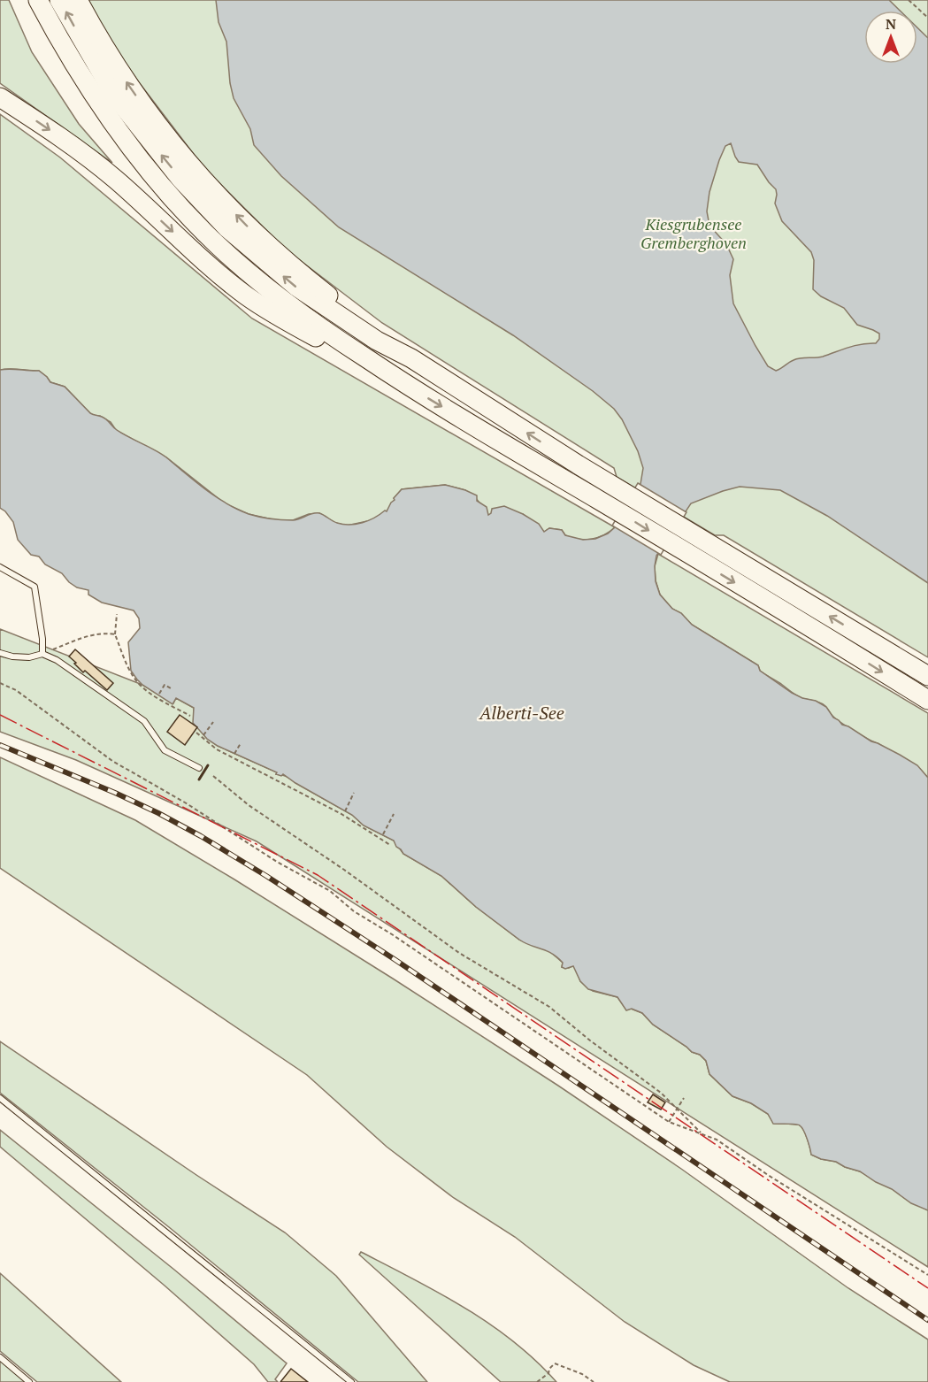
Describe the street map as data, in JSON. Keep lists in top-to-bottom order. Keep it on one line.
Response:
{"water":["Alberti-See"],"parks":["Kiesgrubensee Gremberghoven"],"north":"top"}
